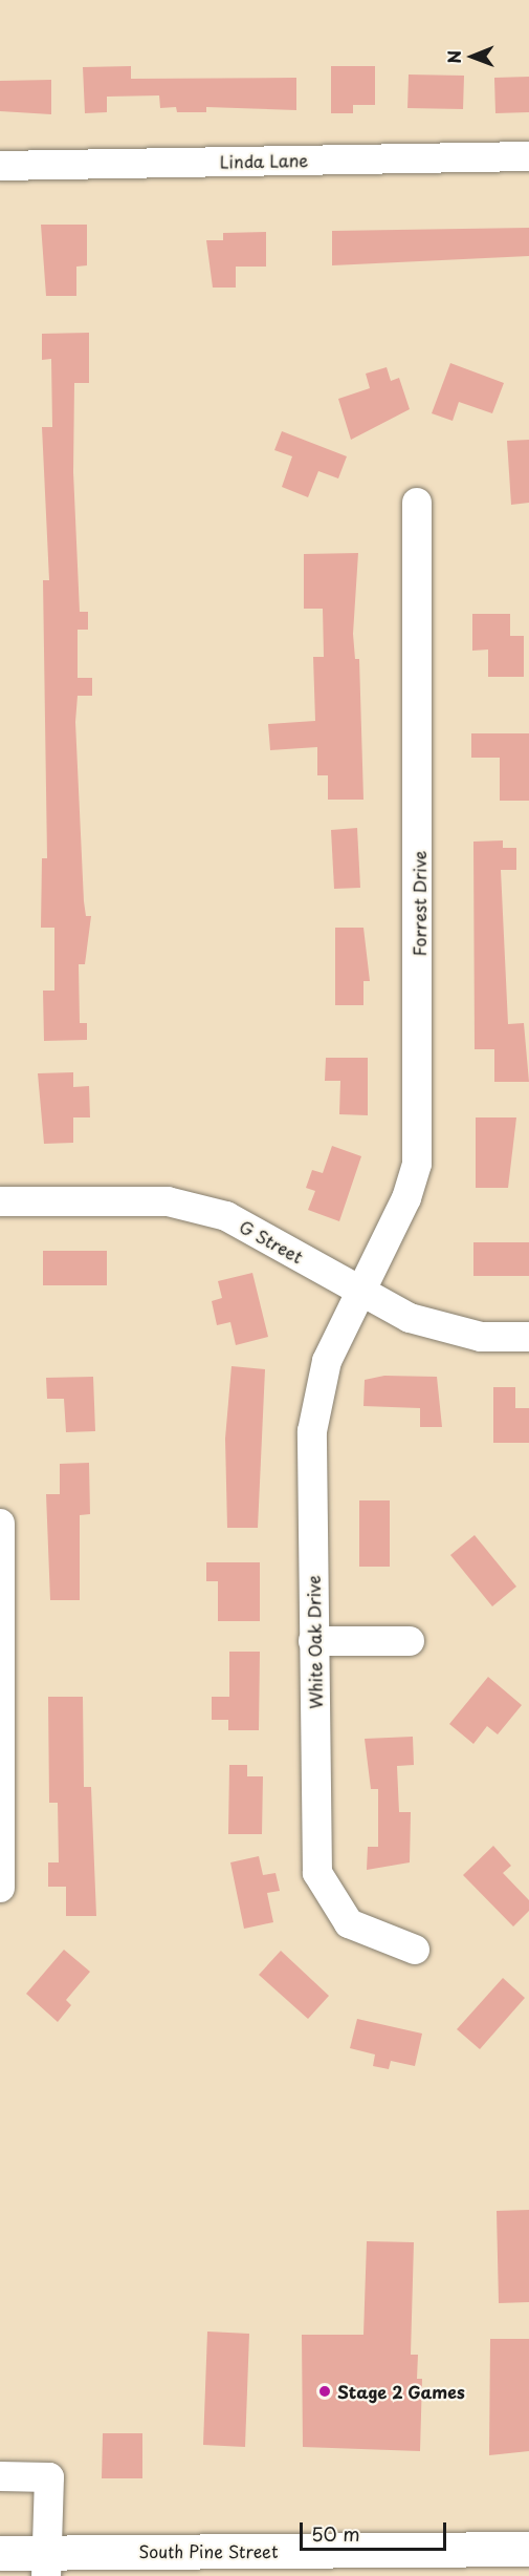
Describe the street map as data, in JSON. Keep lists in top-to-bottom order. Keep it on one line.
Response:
{"streets":{"main road":["South Pine Street"],"street":["Linda Lane","Forrest Drive","G Street","White Oak Drive"]},"crossings":[["Forrest Drive","G Street"],["Forrest Drive","White Oak Drive"],["G Street","White Oak Drive"]],"places":["Stage 2 Games"],"scale_bar":"50 m","north":"left"}
